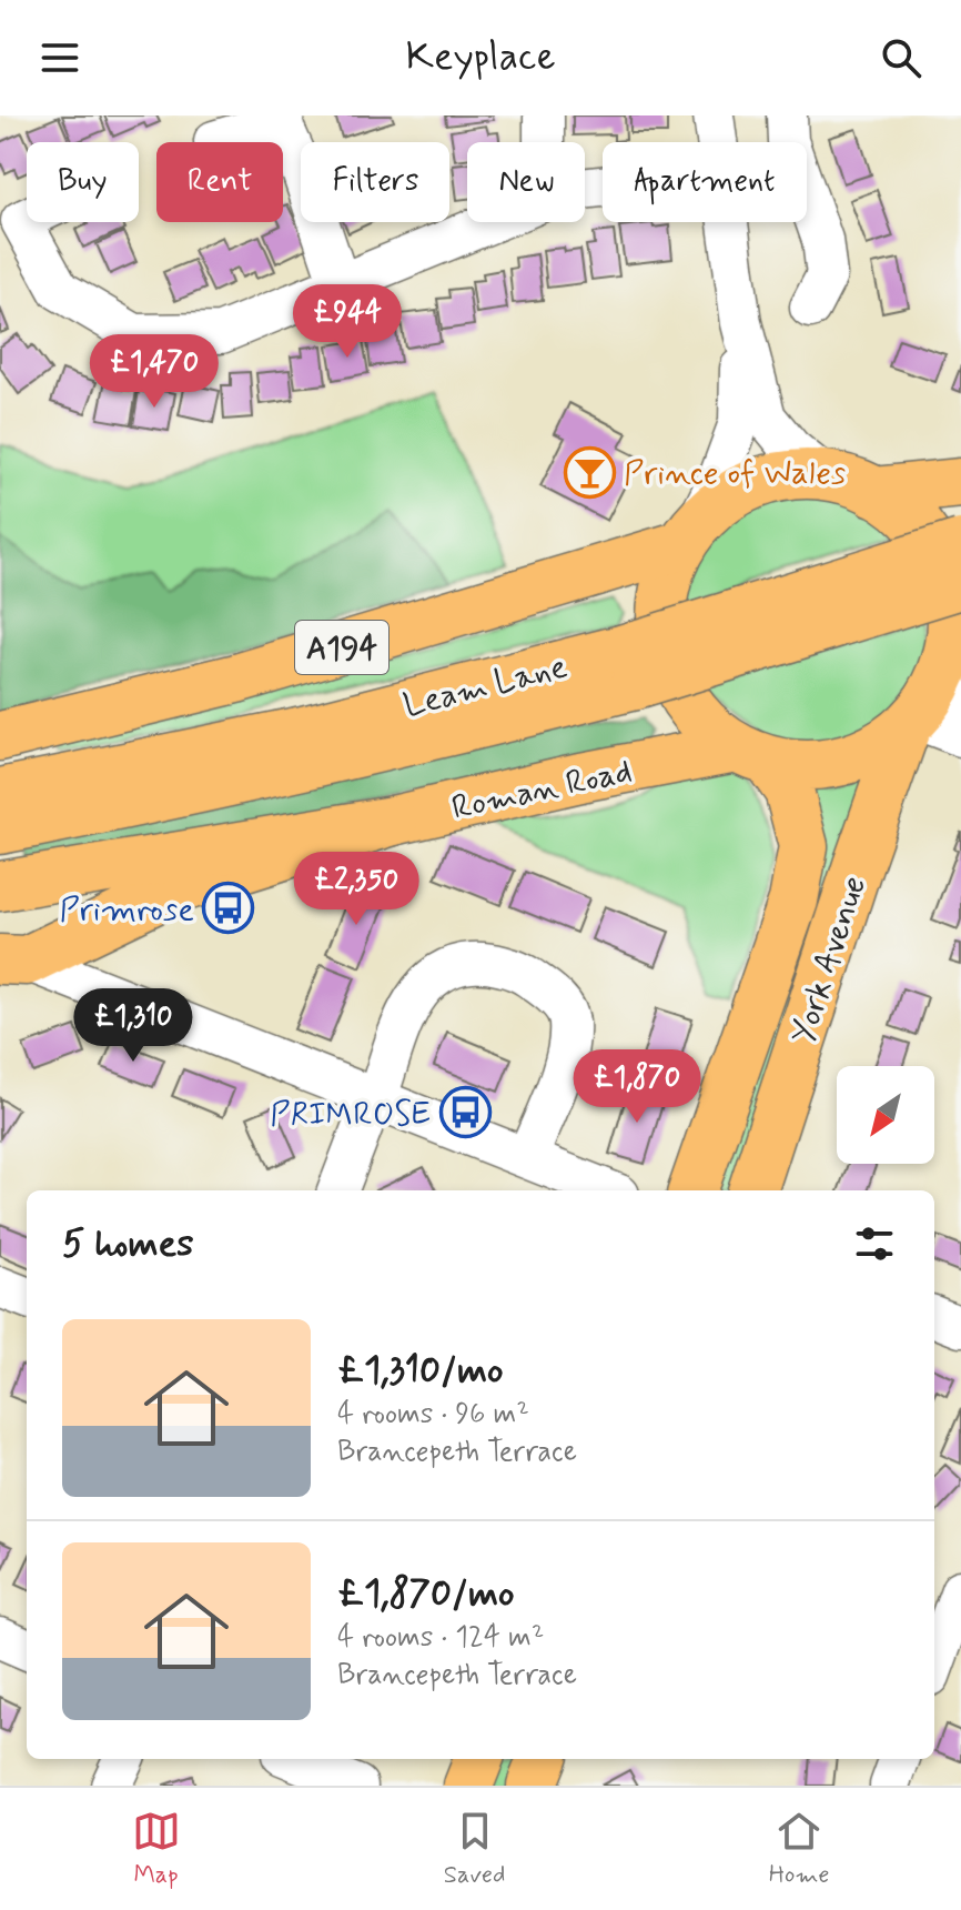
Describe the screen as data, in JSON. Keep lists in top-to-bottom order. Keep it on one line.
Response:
{"streets":{"main road":["A194","Leam Lane","Roman Road","York Avenue"]},"crossings":[["A194","Roman Road"],["A194","York Avenue"],["Roman Road","York Avenue"]],"places":{"bar":["Prince of Wales"],"bus stop":["Primrose","PRIMROSE"]},"north":"bottom left","page":{"header":"Keyplace","chip":["Buy","Rent","Filters","New","Apartment"],"price":["£944","£1,470","£2,350","£1,310","£1,870"],"heading":"5 homes","list":[{"name":"£1,310/mo","note":"4 rooms · 96 m² · Brancepeth Terrace"},{"name":"£1,870/mo","note":"4 rooms · 124 m² · Brancepeth Terrace"}],"tabs":["Map","Saved","Home"]}}
